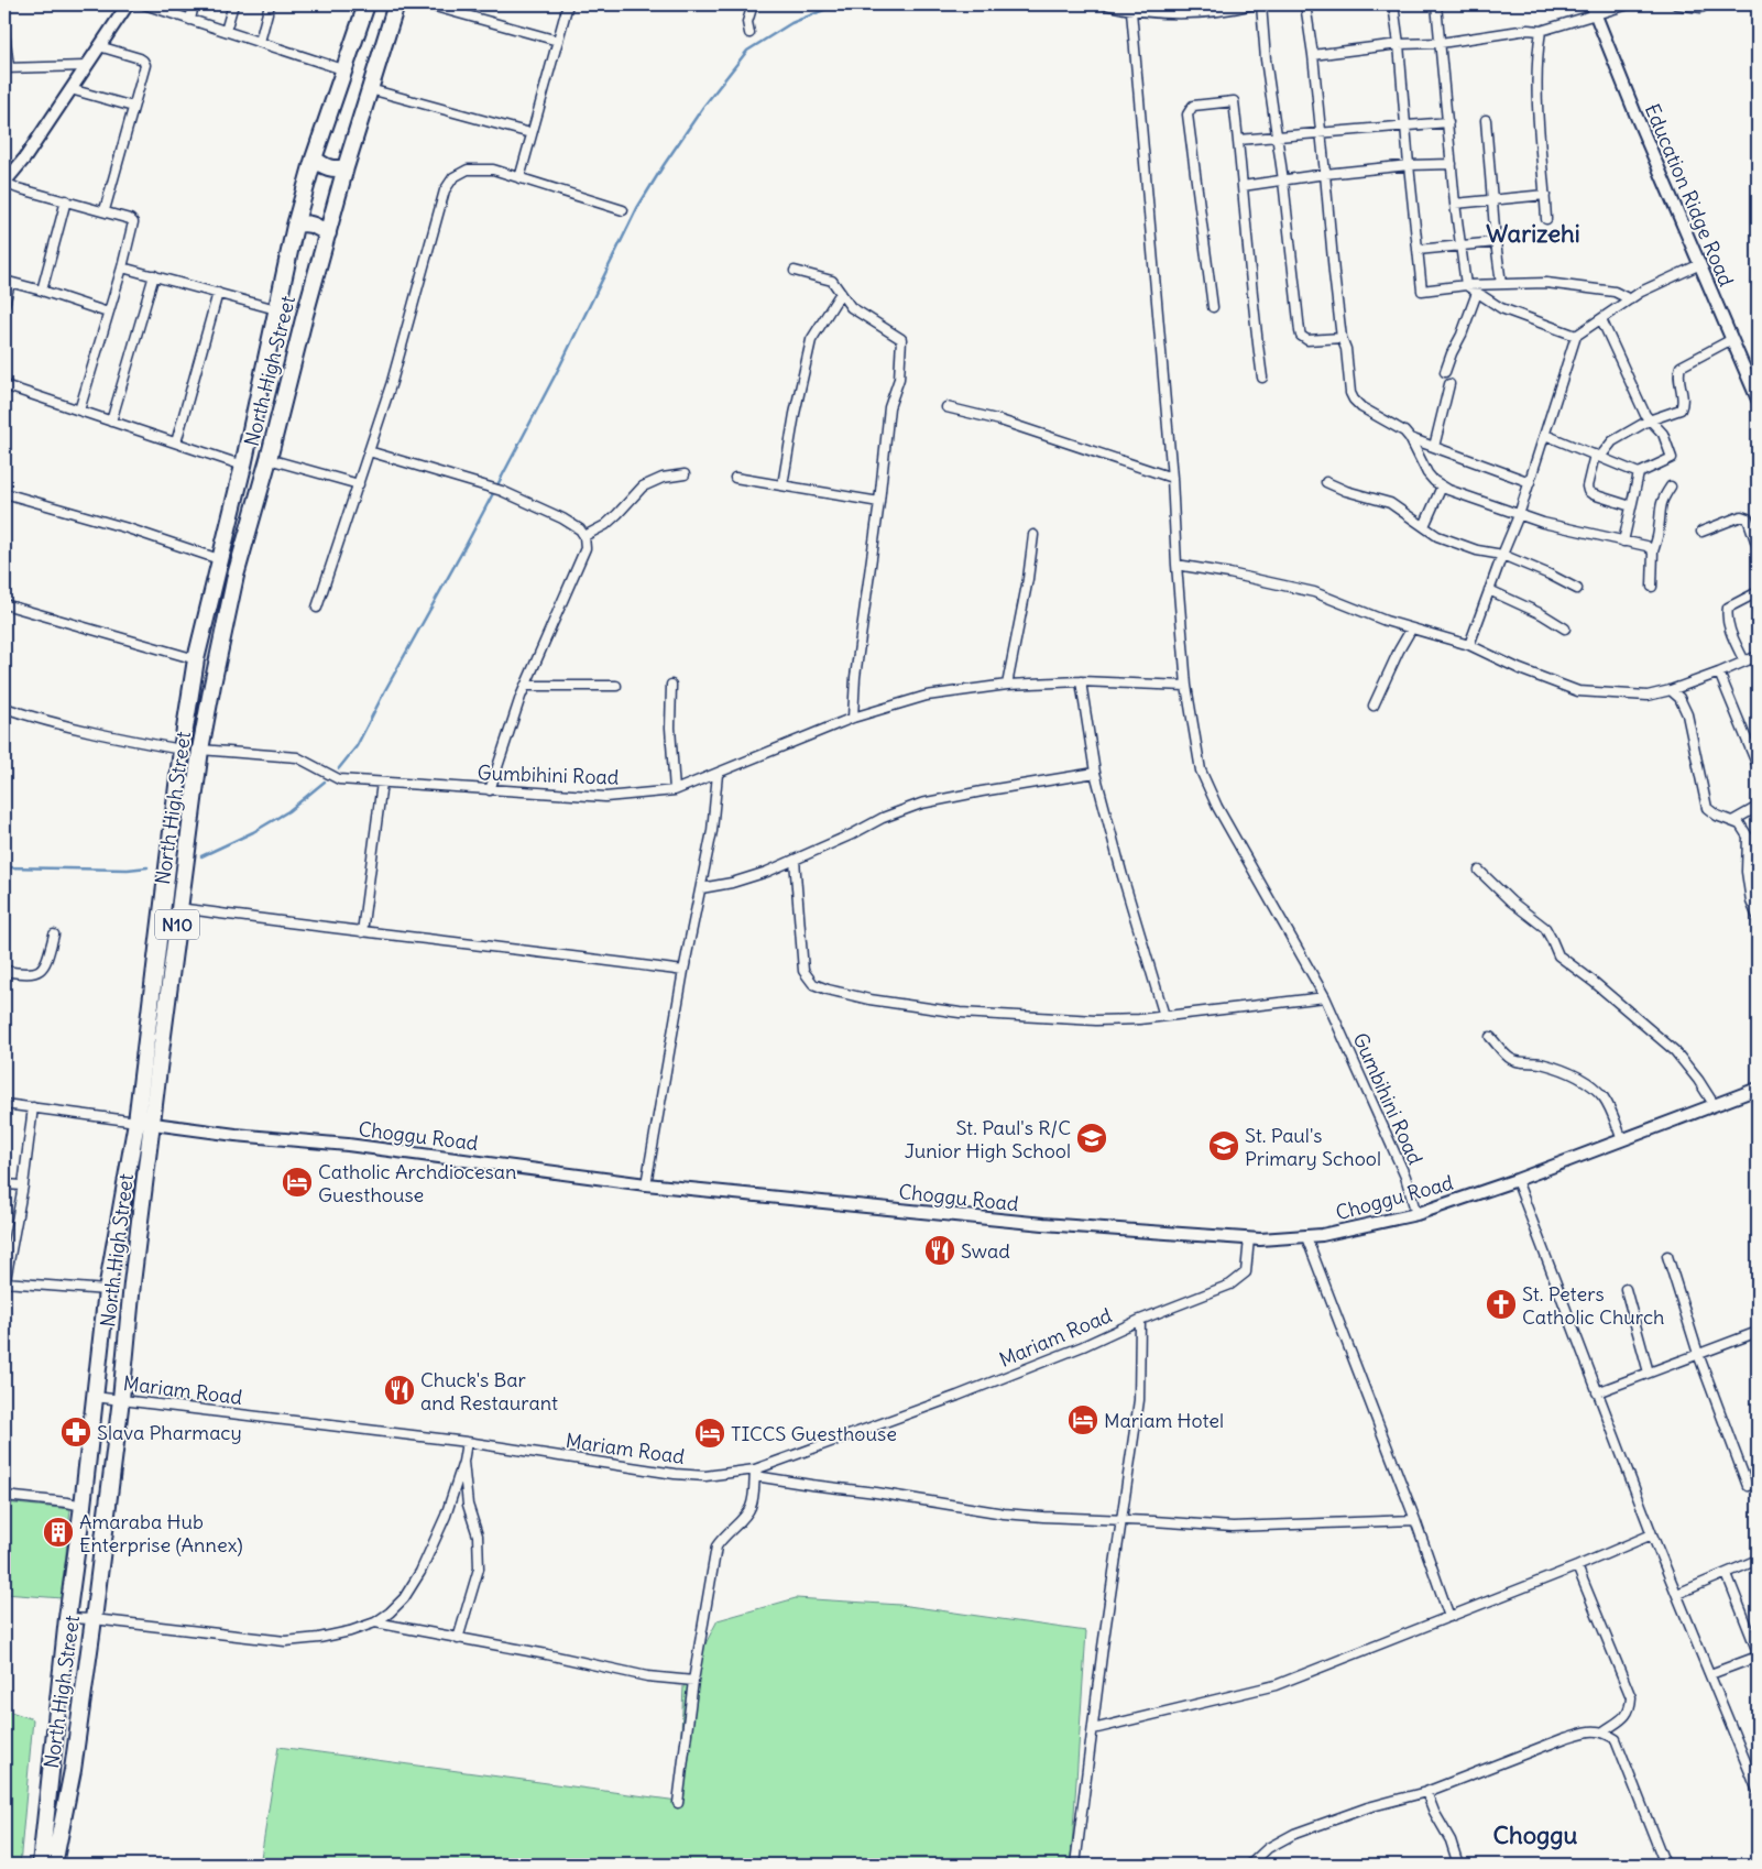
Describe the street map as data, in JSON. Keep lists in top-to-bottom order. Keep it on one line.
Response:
{"streets":{"highway":["North High Street","N10"],"main road":["Education Ridge Road","Choggu Road"],"street":["Gumbihini Road","Mariam Road"]},"crossings":[["North High Street","Gumbihini Road"],["North High Street","Choggu Road"],["North High Street","Mariam Road"],["Gumbihini Road","Choggu Road"],["Choggu Road","Mariam Road"]],"districts":["Warizehi","Choggu"],"places":{"school or university":["St. Paul's R/C Junior High School","St. Paul's Primary School"],"hotel":["Catholic Archdiocesan Guesthouse","Mariam Hotel","TICCS Guesthouse"],"restaurant":["Swad","Chuck's Bar and Restaurant"],"church":["St. Peters Catholic Church"],"pharmacy":["Slava Pharmacy"],"building":["Amaraba Hub Enterprise (Annex)"]}}
